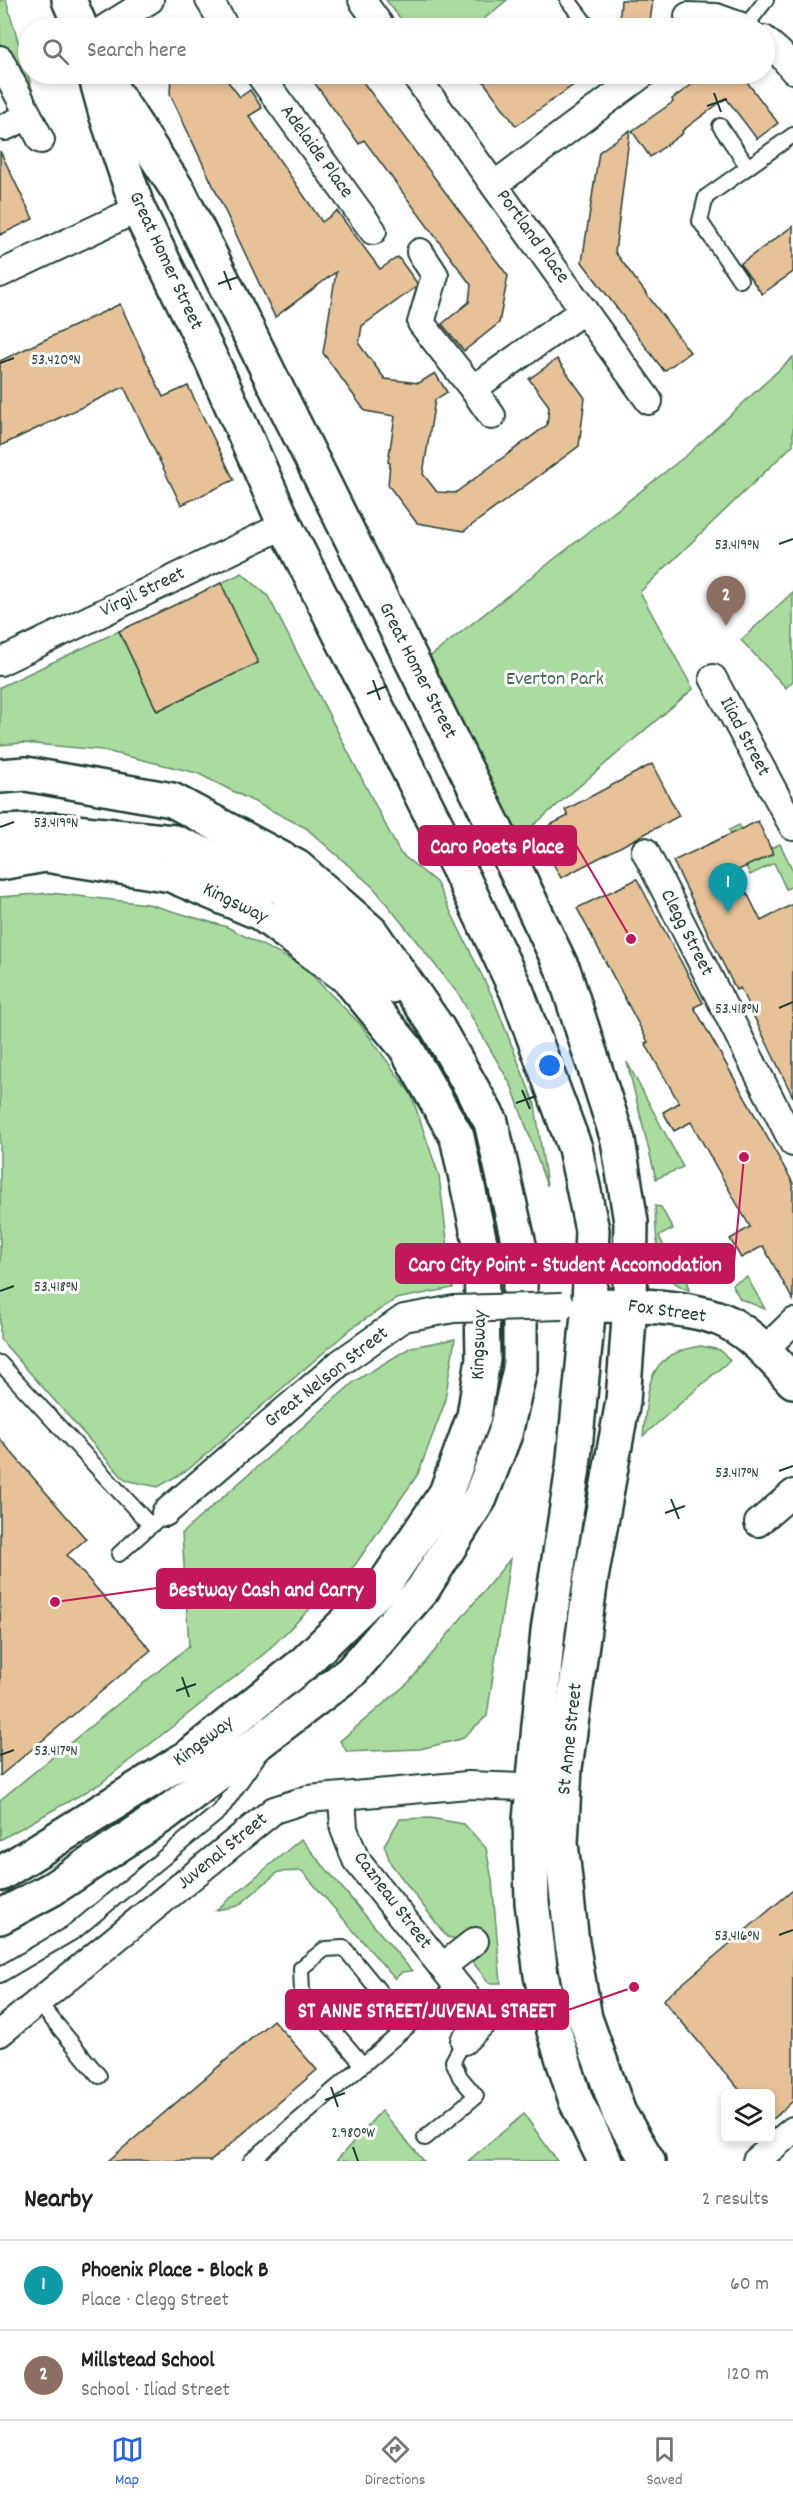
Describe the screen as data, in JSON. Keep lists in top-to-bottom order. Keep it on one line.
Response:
{"streets":{"main road":["Great Homer Street","Kingsway","Fox Street","St Anne Street"],"street":["Adelaide Place","Portland Place","Virgil Street","Iliad Street","Clegg Street","Great Nelson Street","Juvenal Street","Cazneau Street"]},"crossings":[["Great Homer Street","Virgil Street"],["Great Homer Street","Fox Street"],["Great Homer Street","Great Nelson Street"],["Great Homer Street","St Anne Street"],["Fox Street","Great Nelson Street"],["Fox Street","St Anne Street"],["Great Nelson Street","St Anne Street"],["St Anne Street","Juvenal Street"],["Juvenal Street","Cazneau Street"]],"parks":["Everton Park"],"places":["Caro Poets Place","Caro City Point - Student Accomodation","Bestway Cash and Carry","ST ANNE STREET/JUVENAL STREET"],"page":{"search":"Search here","pins":["2","1"],"heading":["Nearby","2 results"],"list":[{"mark":"1","name":"Phoenix Place - Block B","note":"Place · Clegg Street","value":"60 m"},{"mark":"2","name":"Millstead School","note":"School · Iliad Street","value":"120 m"}],"nav":["Map","Directions","Saved"]},"coordinates":["53.420°N","53.419°N","53.418°N","53.417°N","53.416°N","2.980°W"]}
